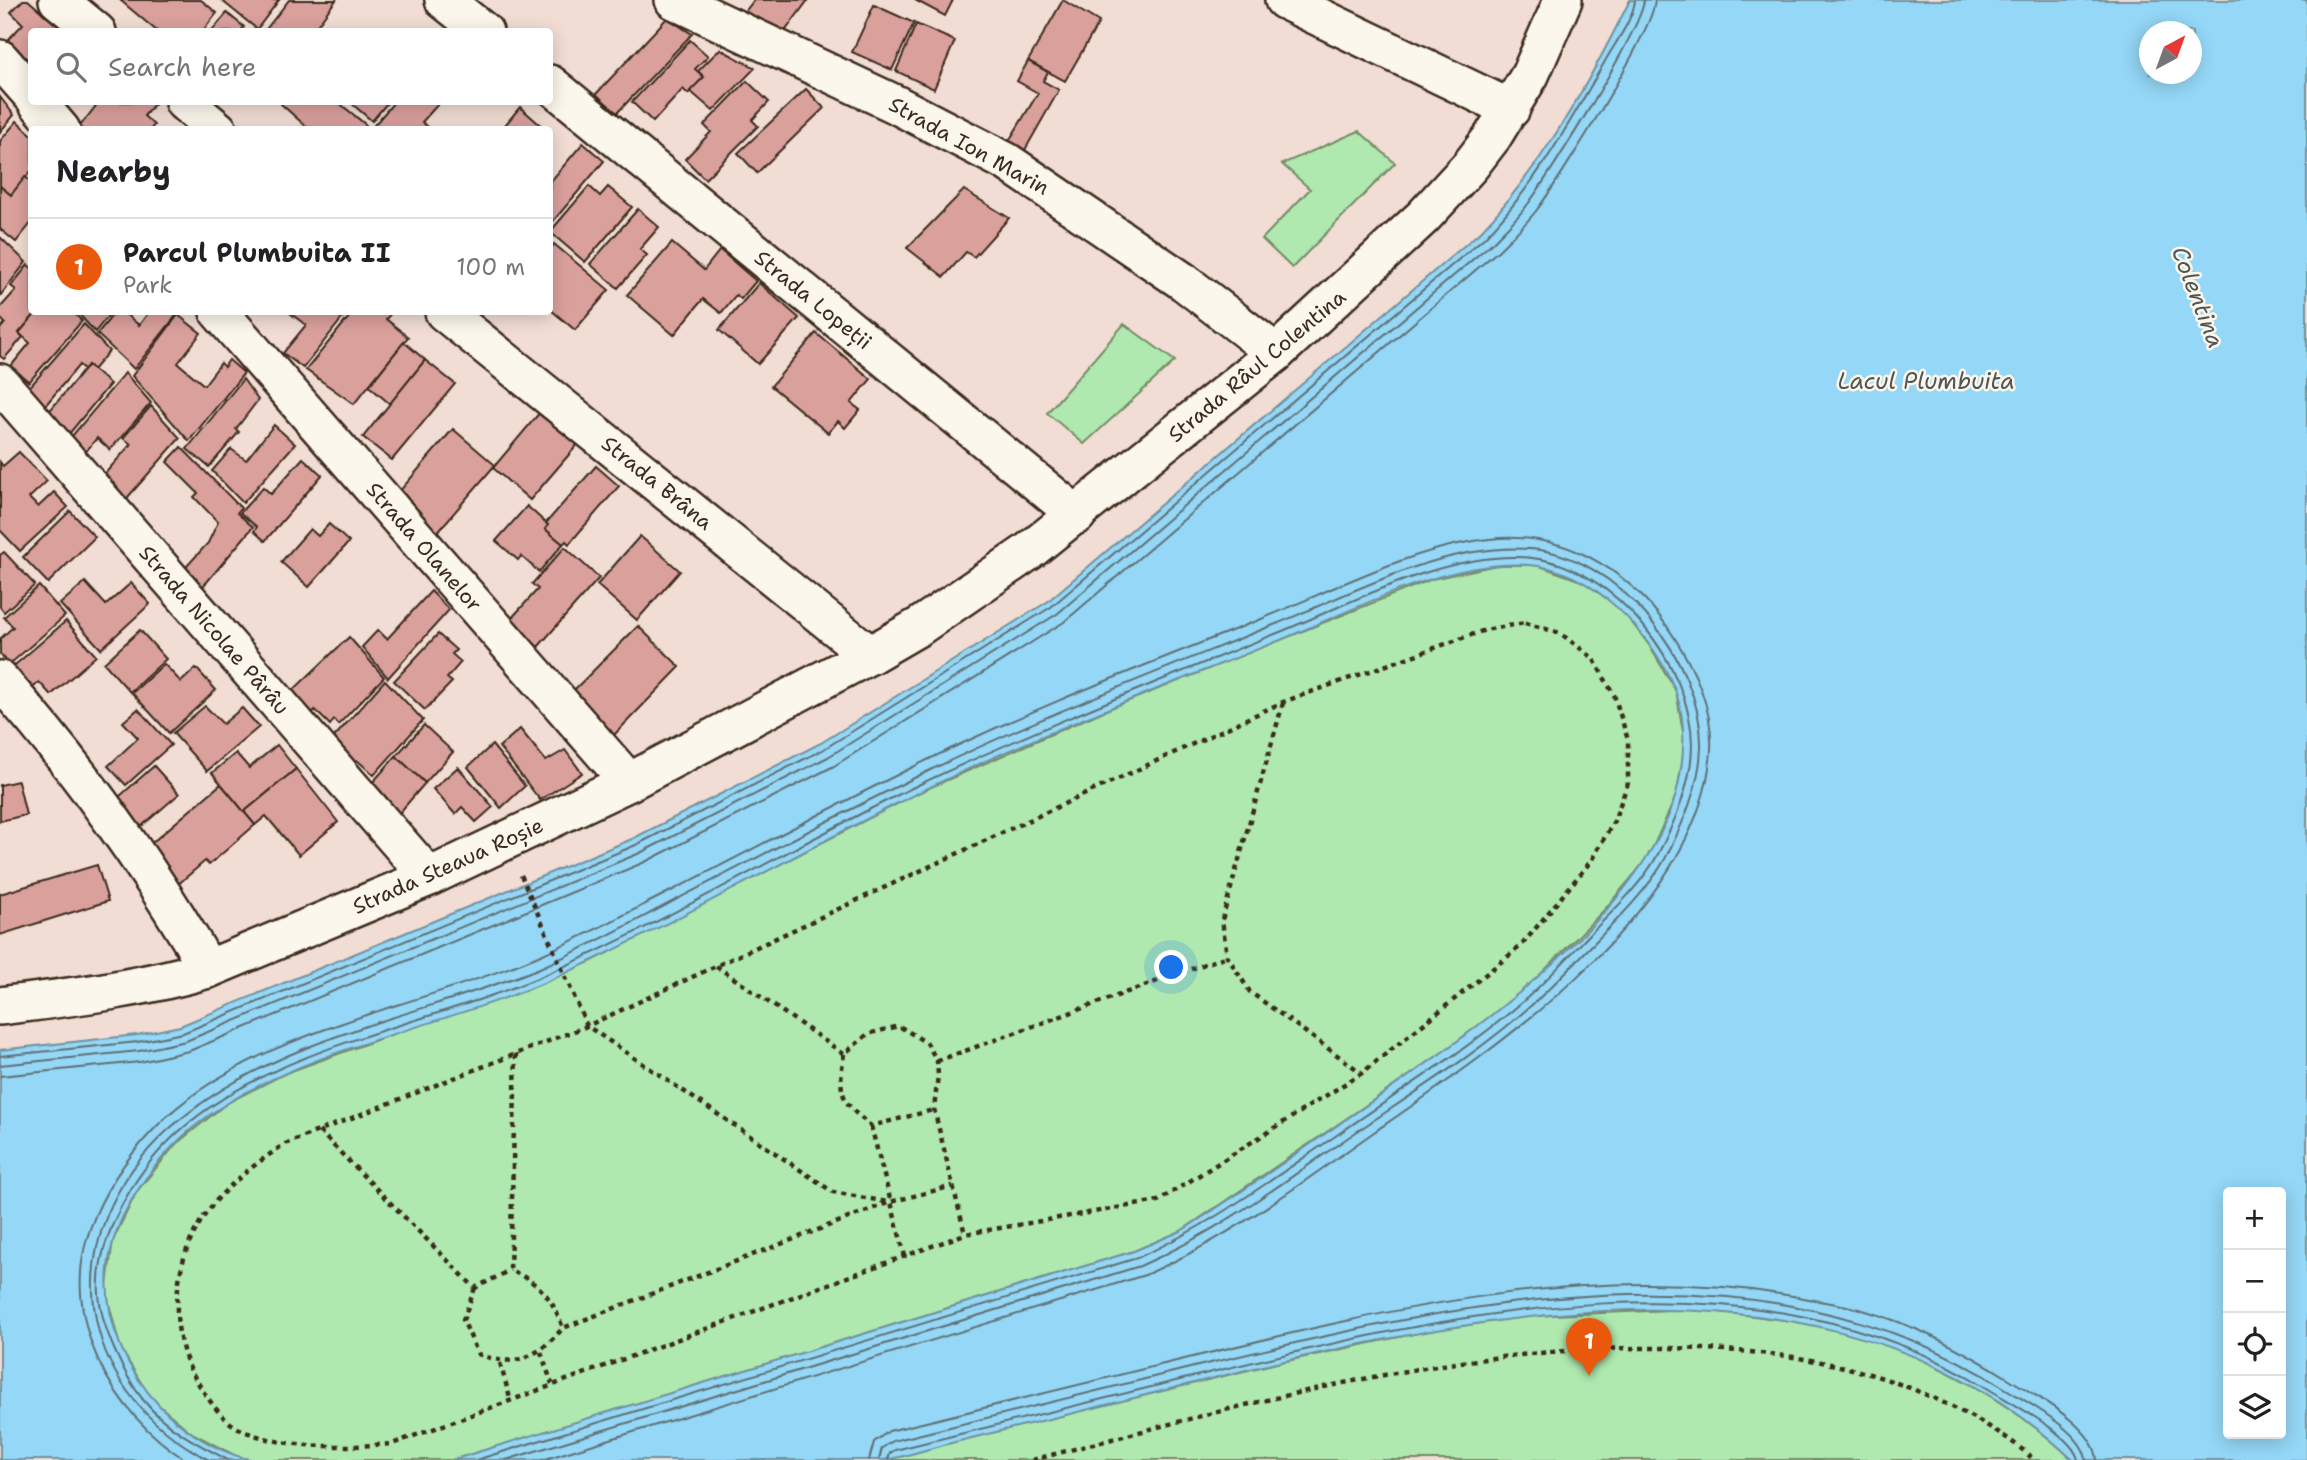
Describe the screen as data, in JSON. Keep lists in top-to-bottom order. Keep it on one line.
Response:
{"streets":{"street":["Strada Ion Marin","Strada Lopeții","Strada Râul Colentina","Strada Brâna","Strada Olanelor","Strada Nicolae Pârâu","Strada Steaua Roșie"]},"crossings":[["Strada Ion Marin","Strada Râul Colentina"],["Strada Lopeții","Strada Râul Colentina"],["Strada Râul Colentina","Strada Brâna"],["Strada Râul Colentina","Strada Steaua Roșie"],["Strada Brâna","Strada Steaua Roșie"],["Strada Olanelor","Strada Steaua Roșie"],["Strada Nicolae Pârâu","Strada Steaua Roșie"]],"water":["Colentina","Lacul Plumbuita"],"north":"top right","page":{"search":"Search here","heading":"Nearby","list":[{"mark":"1","name":"Parcul Plumbuita II","note":"Park","value":"100 m"}],"map_buttons":["+","−"],"pins":"1"}}
